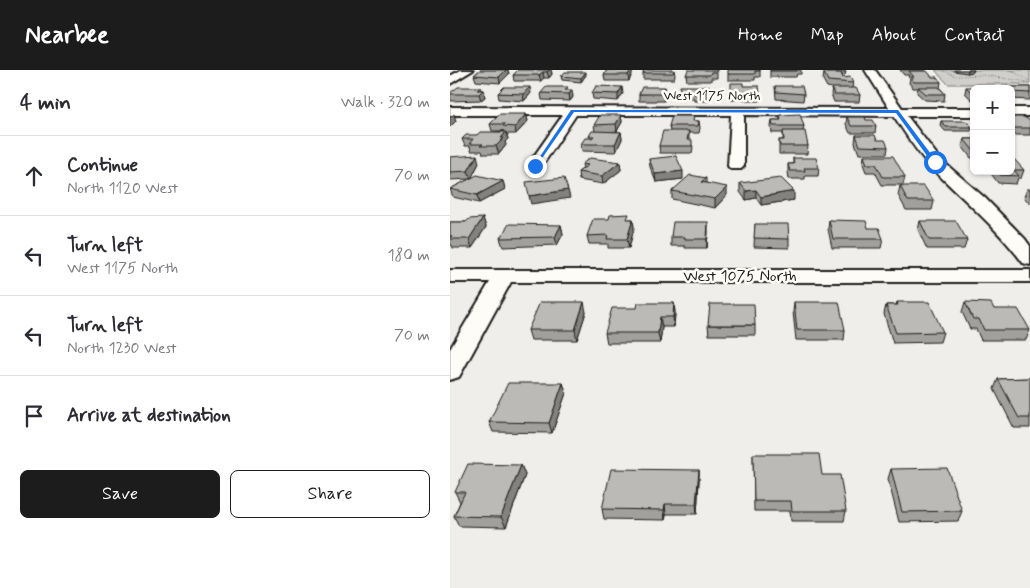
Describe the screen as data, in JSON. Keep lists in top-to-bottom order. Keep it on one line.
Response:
{"streets":{"street":["West 1175 North","West 1075 North"]},"page":{"header":"Nearbee","nav":["Home","Map","About","Contact"],"heading":["4 min","Walk · 320 m"],"map_buttons":["+","−"],"list":[["Continue","North 1120 West","70 m"],["Turn left","West 1175 North","180 m"],["Turn left","North 1230 West","70 m"],"Arrive at destination"],"buttons":["Save","Share"]}}
